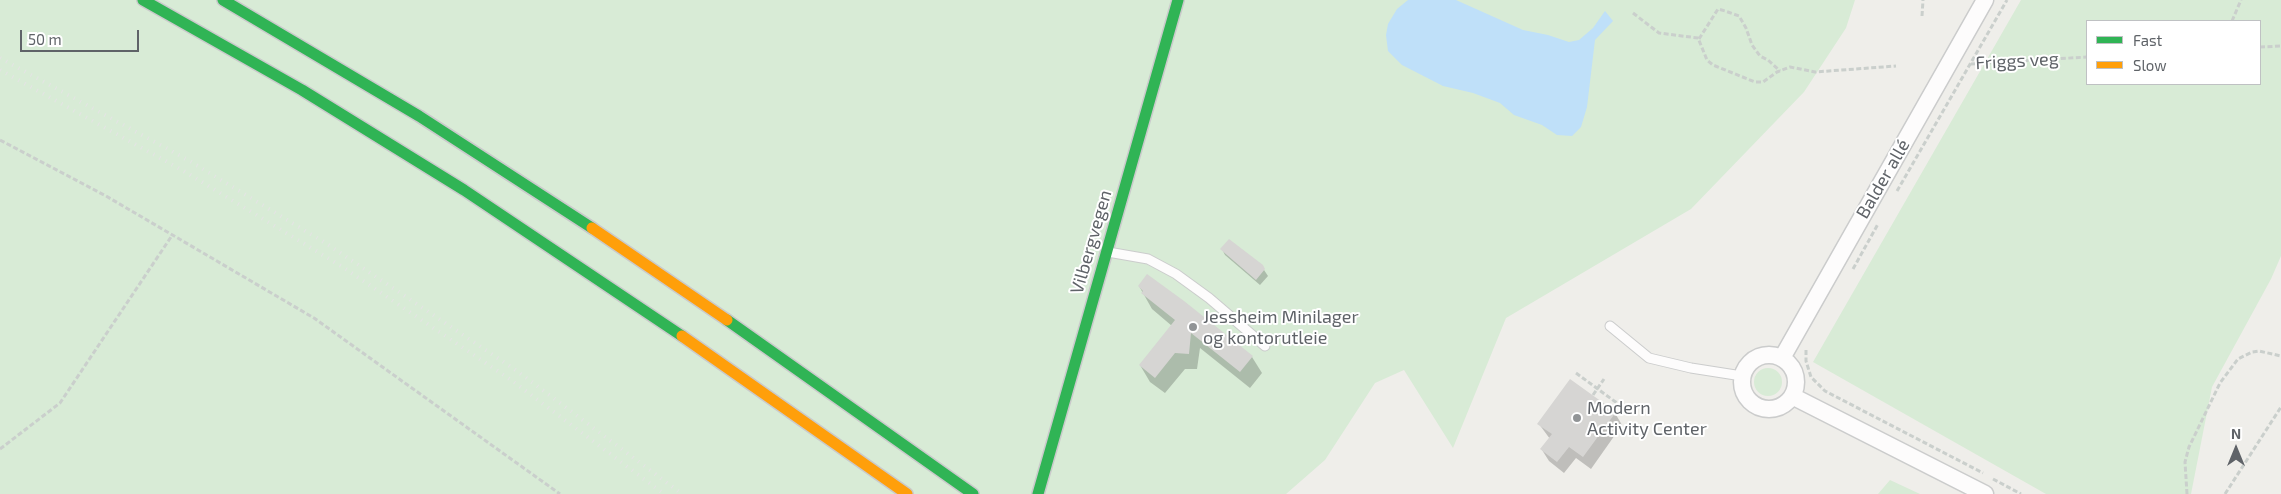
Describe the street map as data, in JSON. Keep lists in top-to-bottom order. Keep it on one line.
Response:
{"streets":{"main road":["Vilbergvegen"],"street":["Balder allé"],"path":["Friggs veg"]},"crossings":[["Friggs veg","Balder allé"]],"places":["Jessheim Minilager og kontorutleie","Modern Activity Center"],"legend":["Fast","Slow"],"scale_bar":"50 m","north":"top"}
